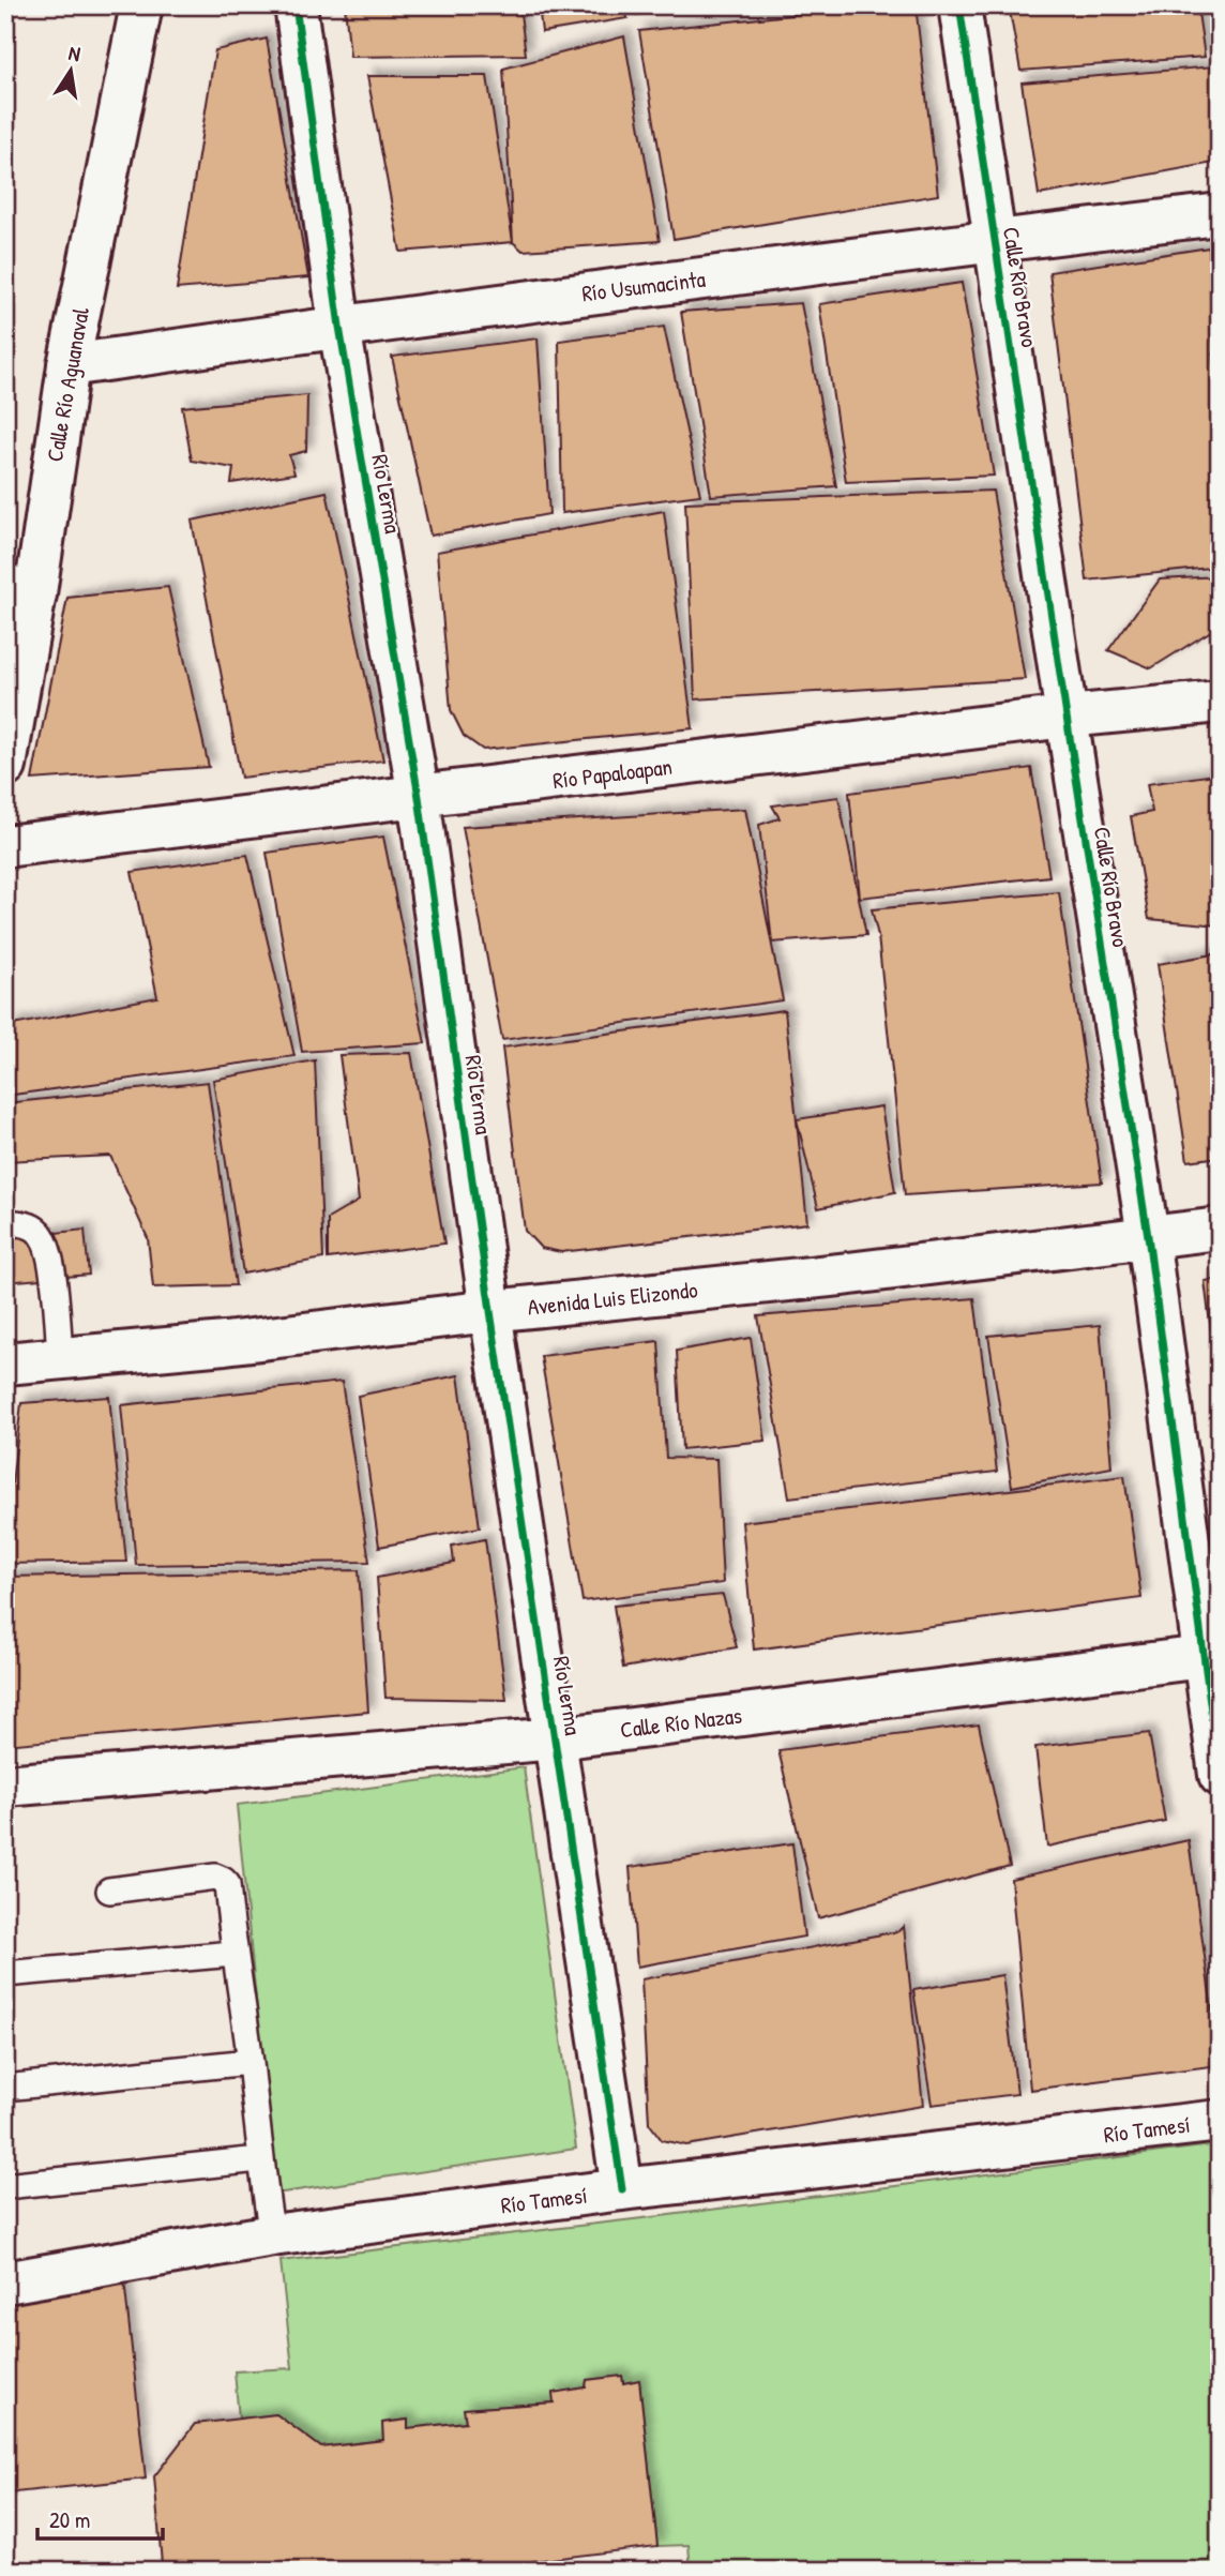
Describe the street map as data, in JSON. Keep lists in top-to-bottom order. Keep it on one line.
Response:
{"streets":{"street":["Río Usumacinta","Calle Río Bravo","Calle Río Aguanaval","Río Lerma","Río Papaloapan","Avenida Luis Elizondo","Calle Río Nazas","Río Tamesí"]},"crossings":[["Río Usumacinta","Calle Río Bravo"],["Río Usumacinta","Calle Río Aguanaval"],["Río Usumacinta","Río Lerma"],["Calle Río Bravo","Río Papaloapan"],["Calle Río Bravo","Avenida Luis Elizondo"],["Calle Río Bravo","Calle Río Nazas"],["Río Lerma","Río Papaloapan"],["Río Lerma","Avenida Luis Elizondo"],["Río Lerma","Calle Río Nazas"],["Río Lerma","Río Tamesí"]],"scale_bar":"20 m","north":"top"}
